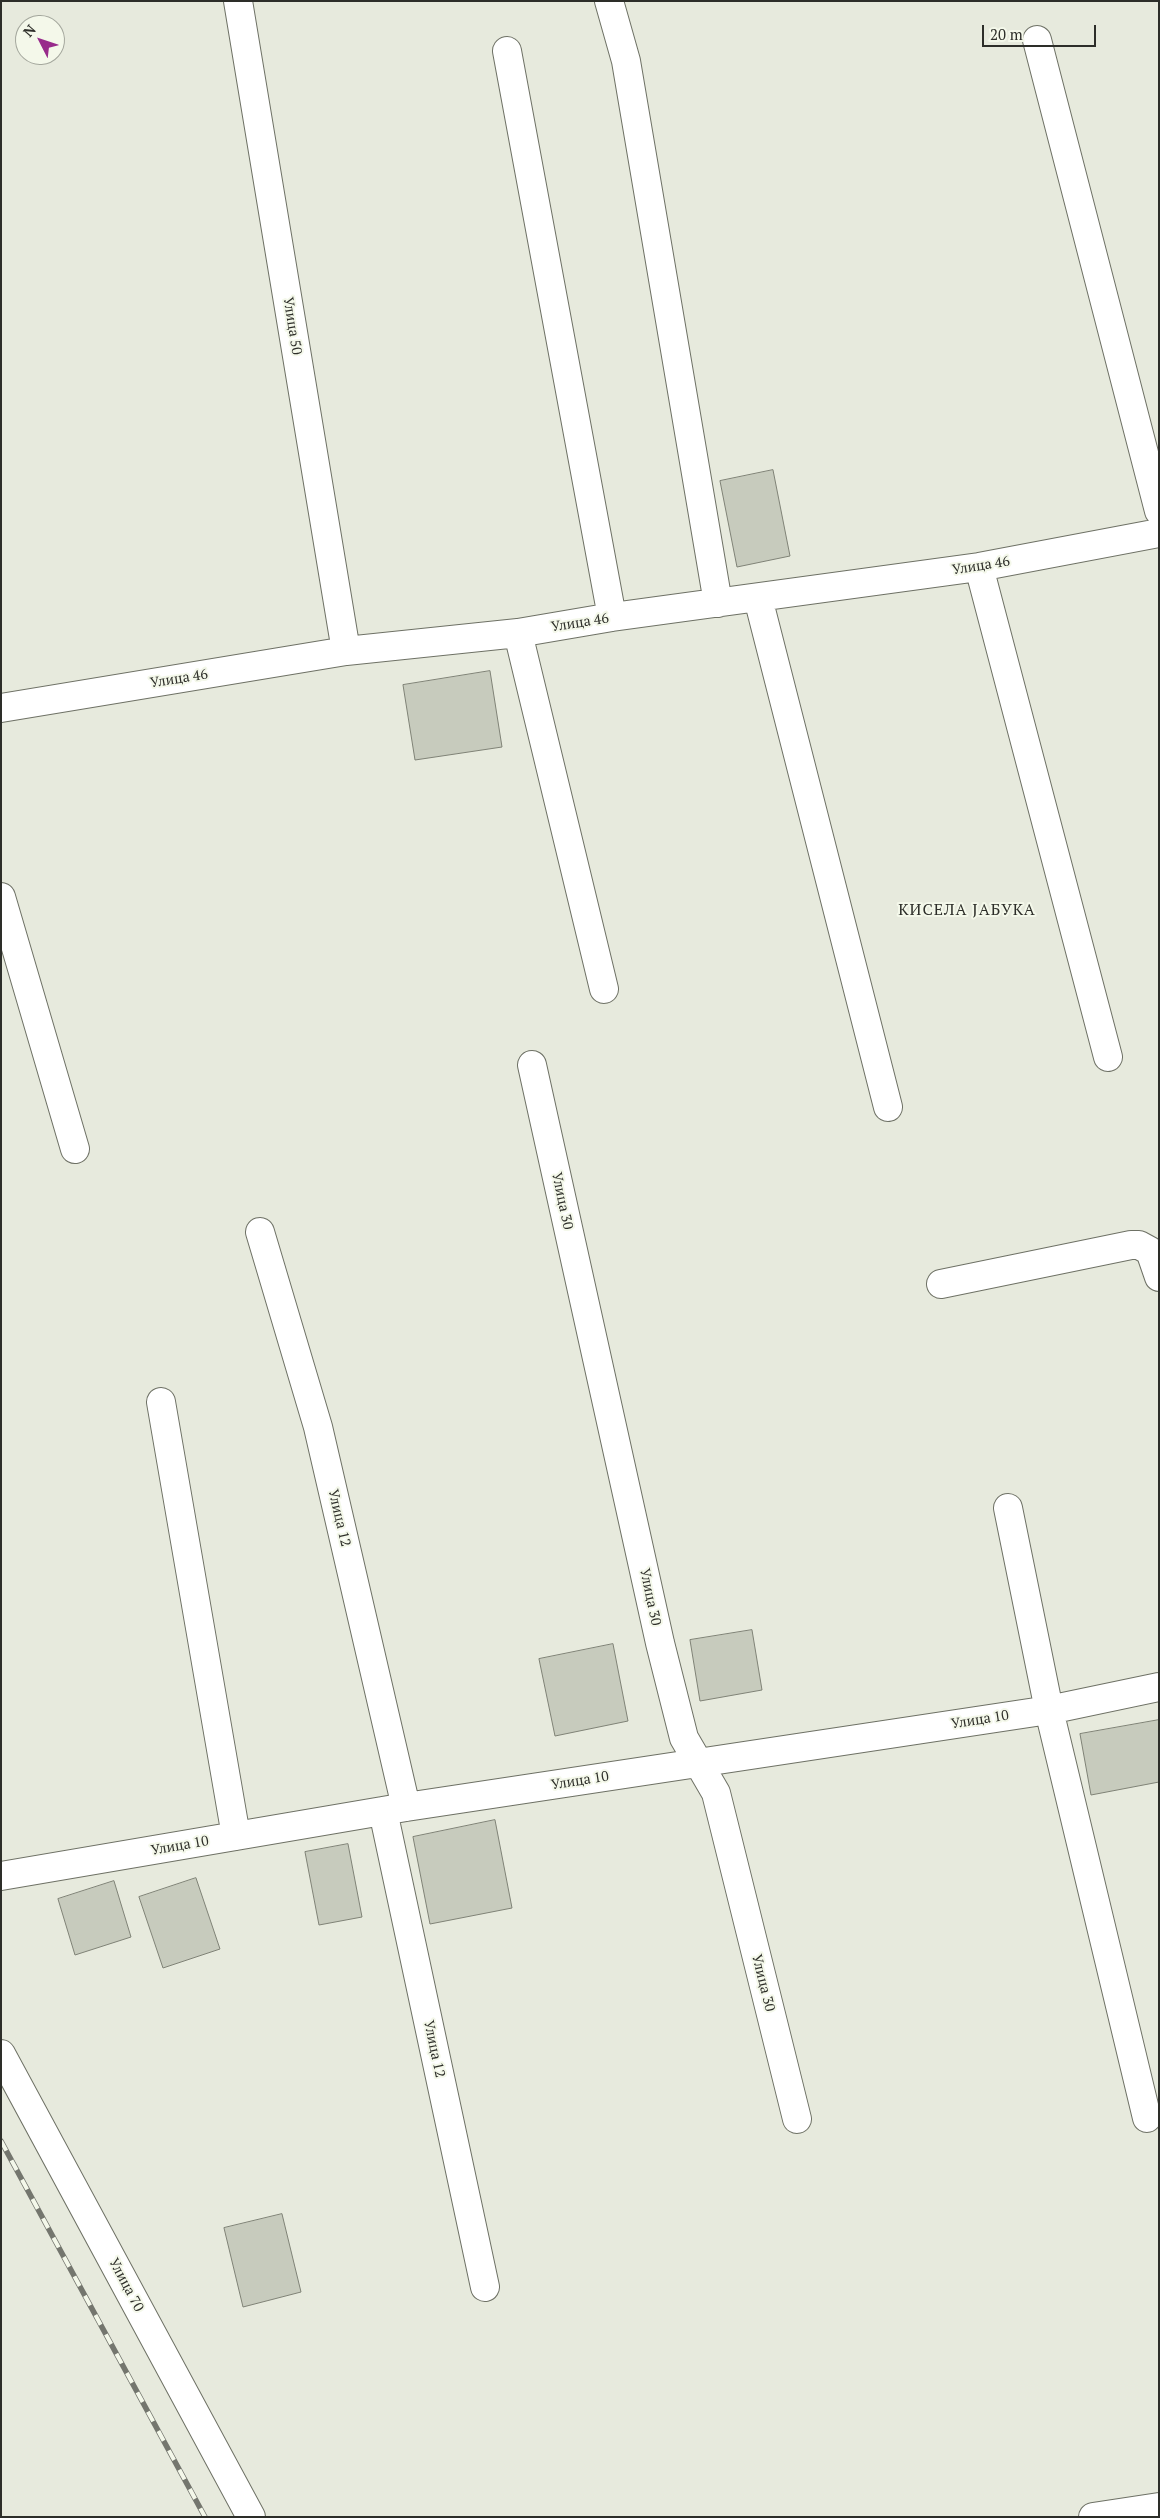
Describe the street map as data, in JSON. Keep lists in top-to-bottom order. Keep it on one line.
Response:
{"streets":{"street":["Улица 50","Улица 46","Улица 30","Улица 12","Улица 10","Улица 70"]},"crossings":[["Улица 50","Улица 46"],["Улица 30","Улица 10"],["Улица 12","Улица 10"]],"districts":["КИСЕЛА ЈАБУКА"],"scale_bar":"20 m","north":"top left"}
